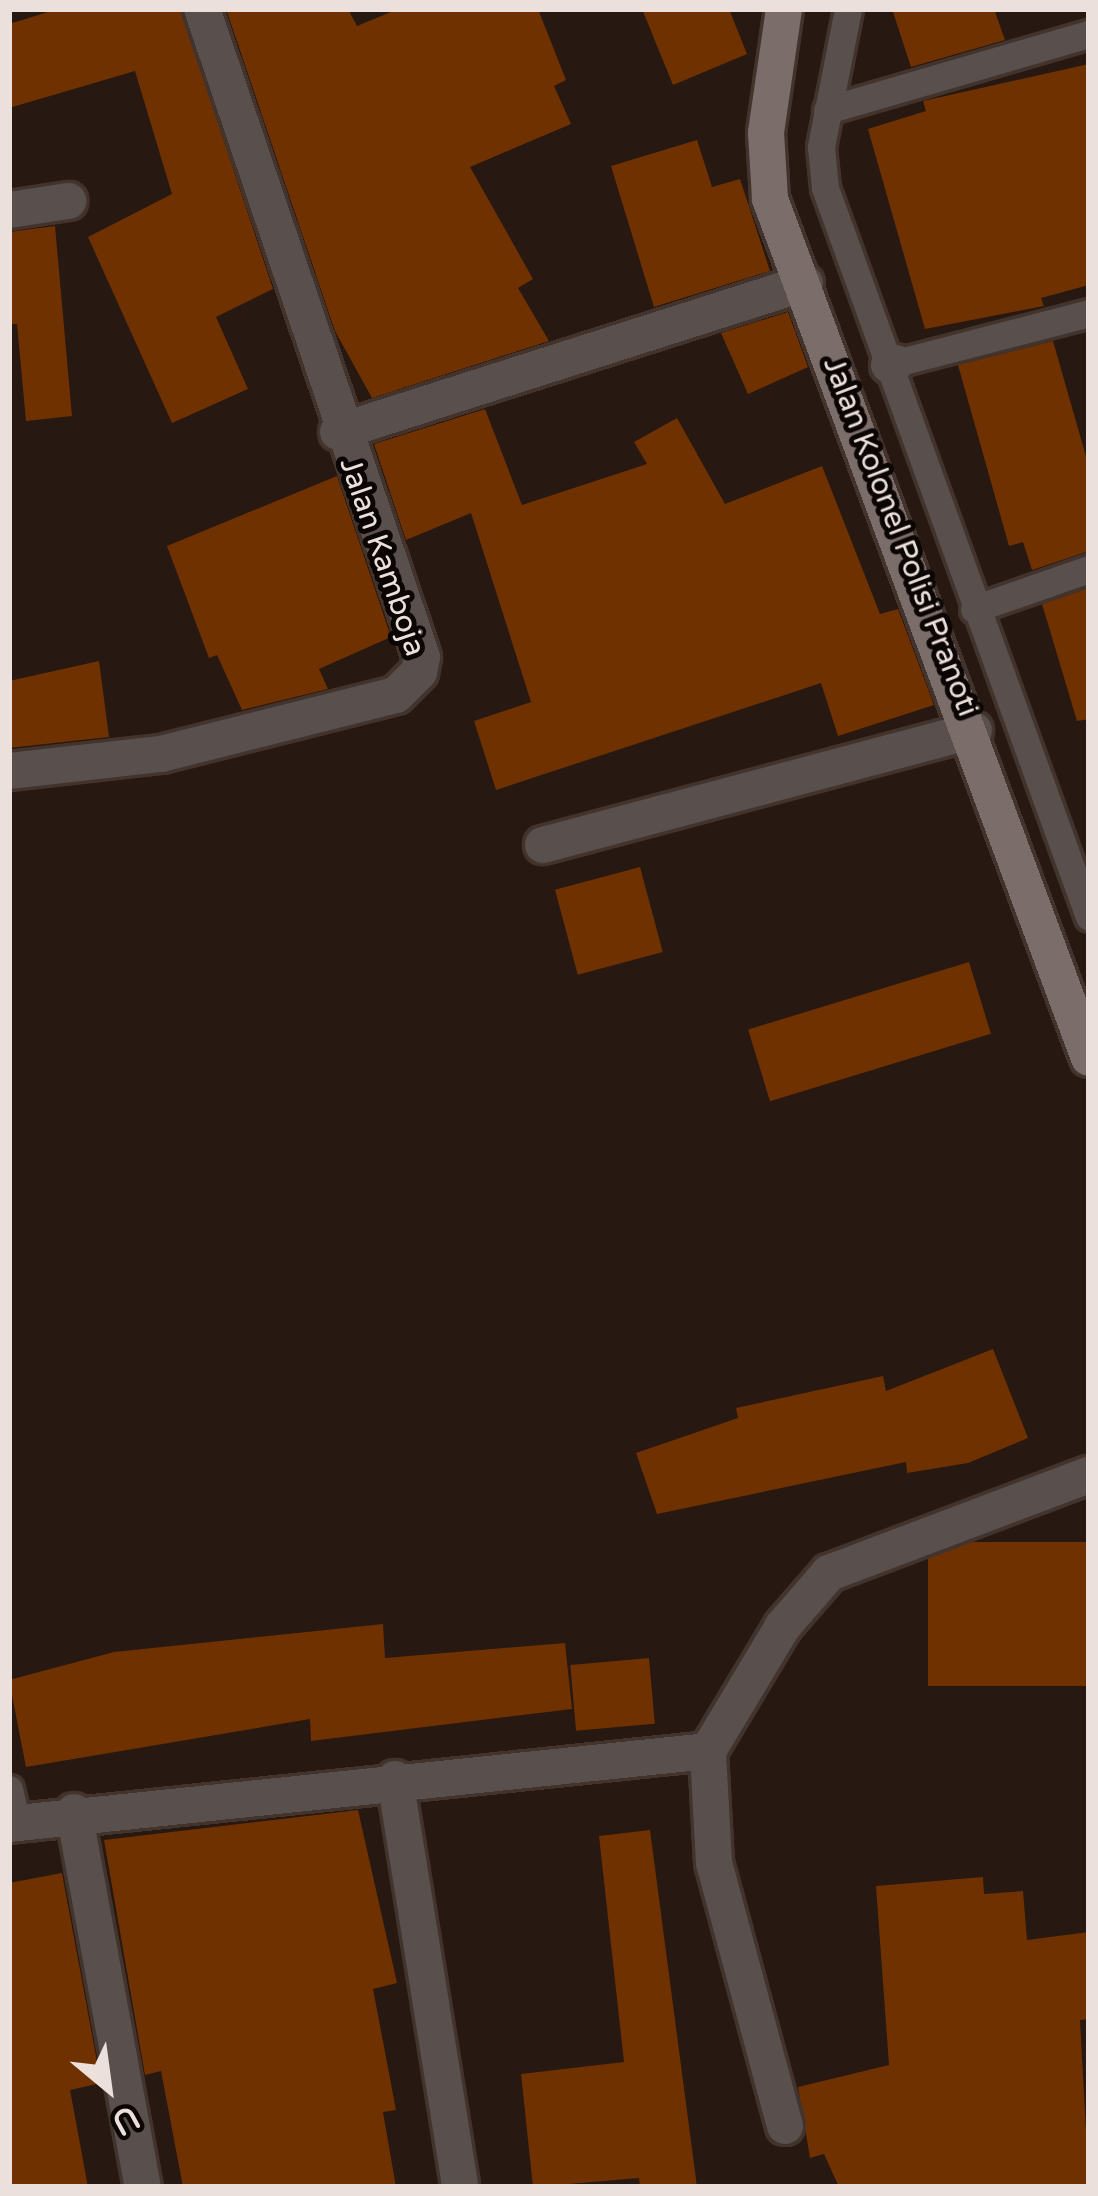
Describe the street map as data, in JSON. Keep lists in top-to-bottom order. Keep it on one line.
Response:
{"streets":{"street":["Jalan Kolonel Polisi Pranoti","Jalan Kamboja"]},"crossings":[["Jalan Kolonel Polisi Pranoti","Jalan Kamboja"]],"north":"bottom right"}
